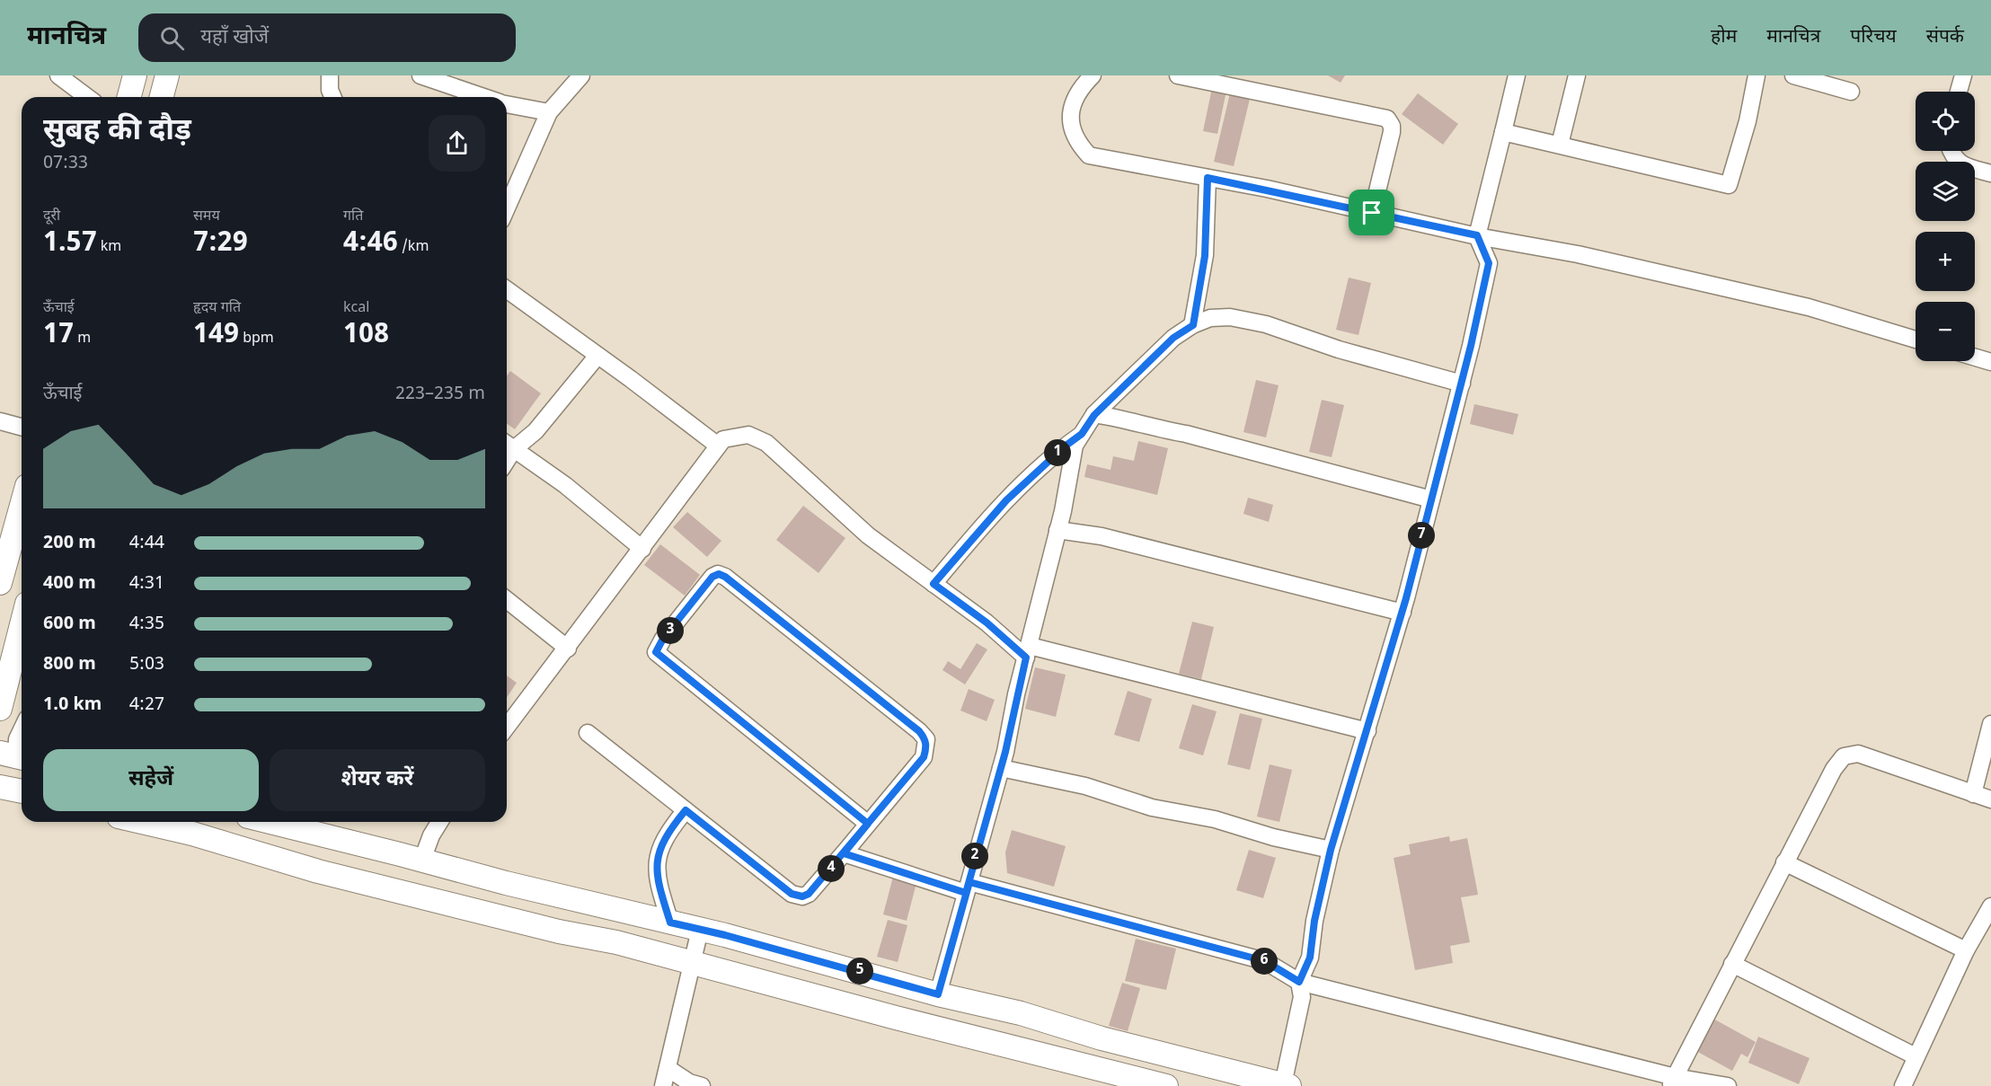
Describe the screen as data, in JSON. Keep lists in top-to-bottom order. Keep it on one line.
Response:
{"page":{"header":"मानचित्र","search":"यहाँ खोजें","nav":["होम","मानचित्र","परिचय","संपर्क"],"map_buttons":["+","−"],"heading":["सुबह की दौड़","07:33"],"stats":[["दूरी","1.57 km"],["समय","7:29"],["गति","4:46 /km"],["ऊँचाई","17 m"],["हृदय गति","149 bpm"],["kcal","108"]],"chart":["ऊँचाई","223–235 m"],"pins":["1","7","3","2","4","6","5"],"list":[{"name":"200 m","note":"4:44"},{"name":"400 m","note":"4:31"},{"name":"600 m","note":"4:35"},{"name":"800 m","note":"5:03"},{"name":"1.0 km","note":"4:27"}],"buttons":["सहेजें","शेयर करें"]}}
